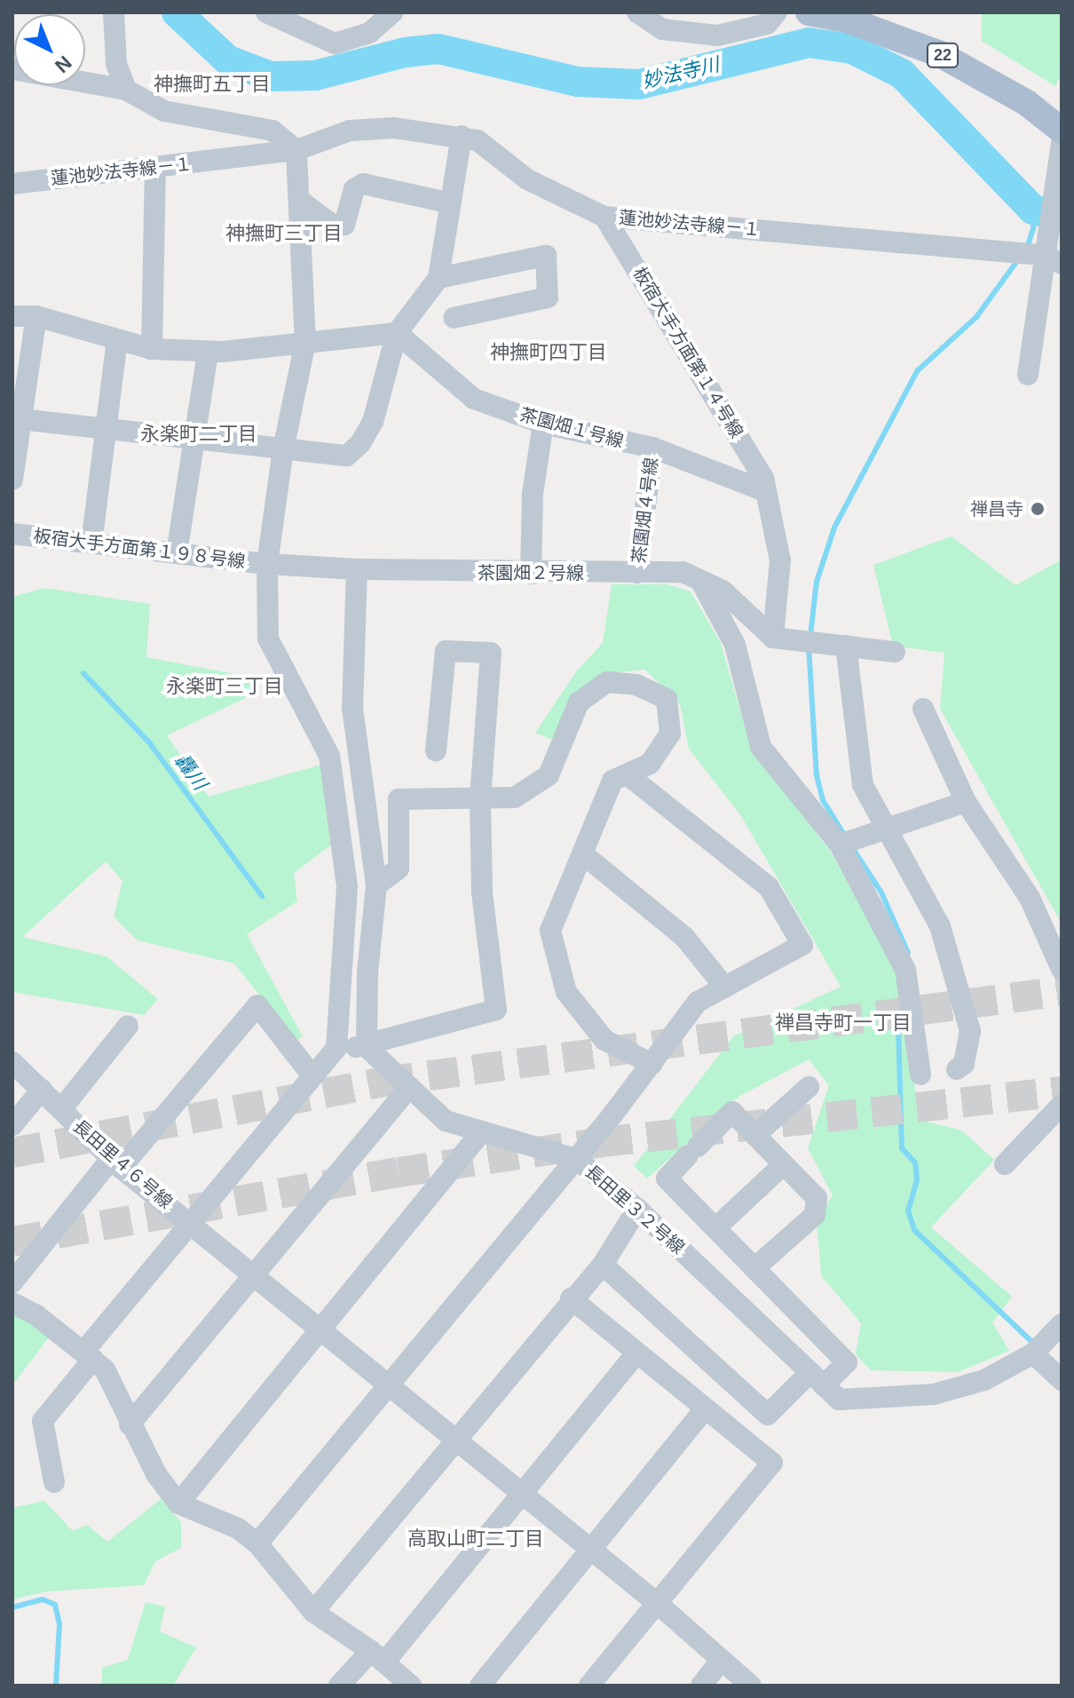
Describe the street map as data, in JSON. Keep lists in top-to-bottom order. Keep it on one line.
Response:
{"streets":{"main road":["22"],"street":["蓮池妙法寺線－１","板宿大手方面第１４号線","茶園畑１号線","茶園畑４号線","板宿大手方面第１９８号線","茶園畑２号線","長田里４６号線","長田里３２号線"]},"crossings":[["蓮池妙法寺線－１","板宿大手方面第１４号線"],["板宿大手方面第１４号線","茶園畑１号線"],["板宿大手方面第１４号線","茶園畑２号線"],["茶園畑１号線","茶園畑４号線"],["茶園畑４号線","茶園畑２号線"],["板宿大手方面第１９８号線","茶園畑２号線"]],"districts":["神撫町五丁目","神撫町三丁目","神撫町四丁目","永楽町二丁目","永楽町三丁目","禅昌寺町一丁目","高取山町二丁目"],"water":["妙法寺川","轟川"],"places":["禅昌寺"],"north":"bottom right"}
